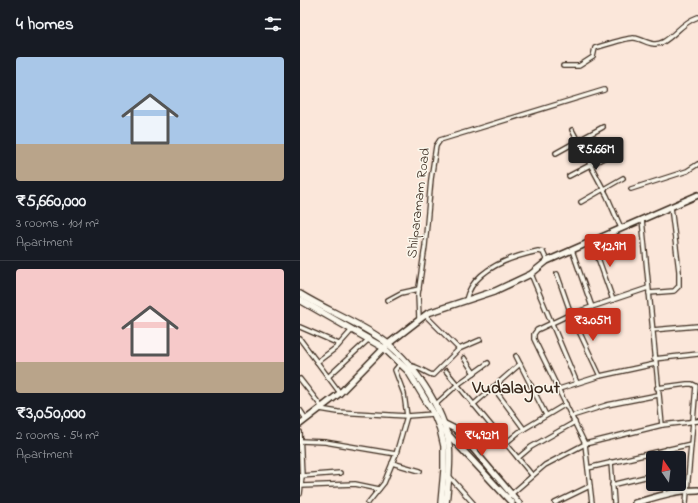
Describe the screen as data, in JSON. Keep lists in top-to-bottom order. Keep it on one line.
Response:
{"streets":{"street":["Shilparamam Road"]},"districts":["Vudalayout"],"north":"top","page":{"heading":"4 homes","list":[{"name":"₹5,660,000","note":"3 rooms · 101 m² · Apartment"},{"name":"₹3,050,000","note":"2 rooms · 54 m² · Apartment"}],"price":["₹5.66M","₹12.9M","₹3.05M","₹4.92M"]}}
